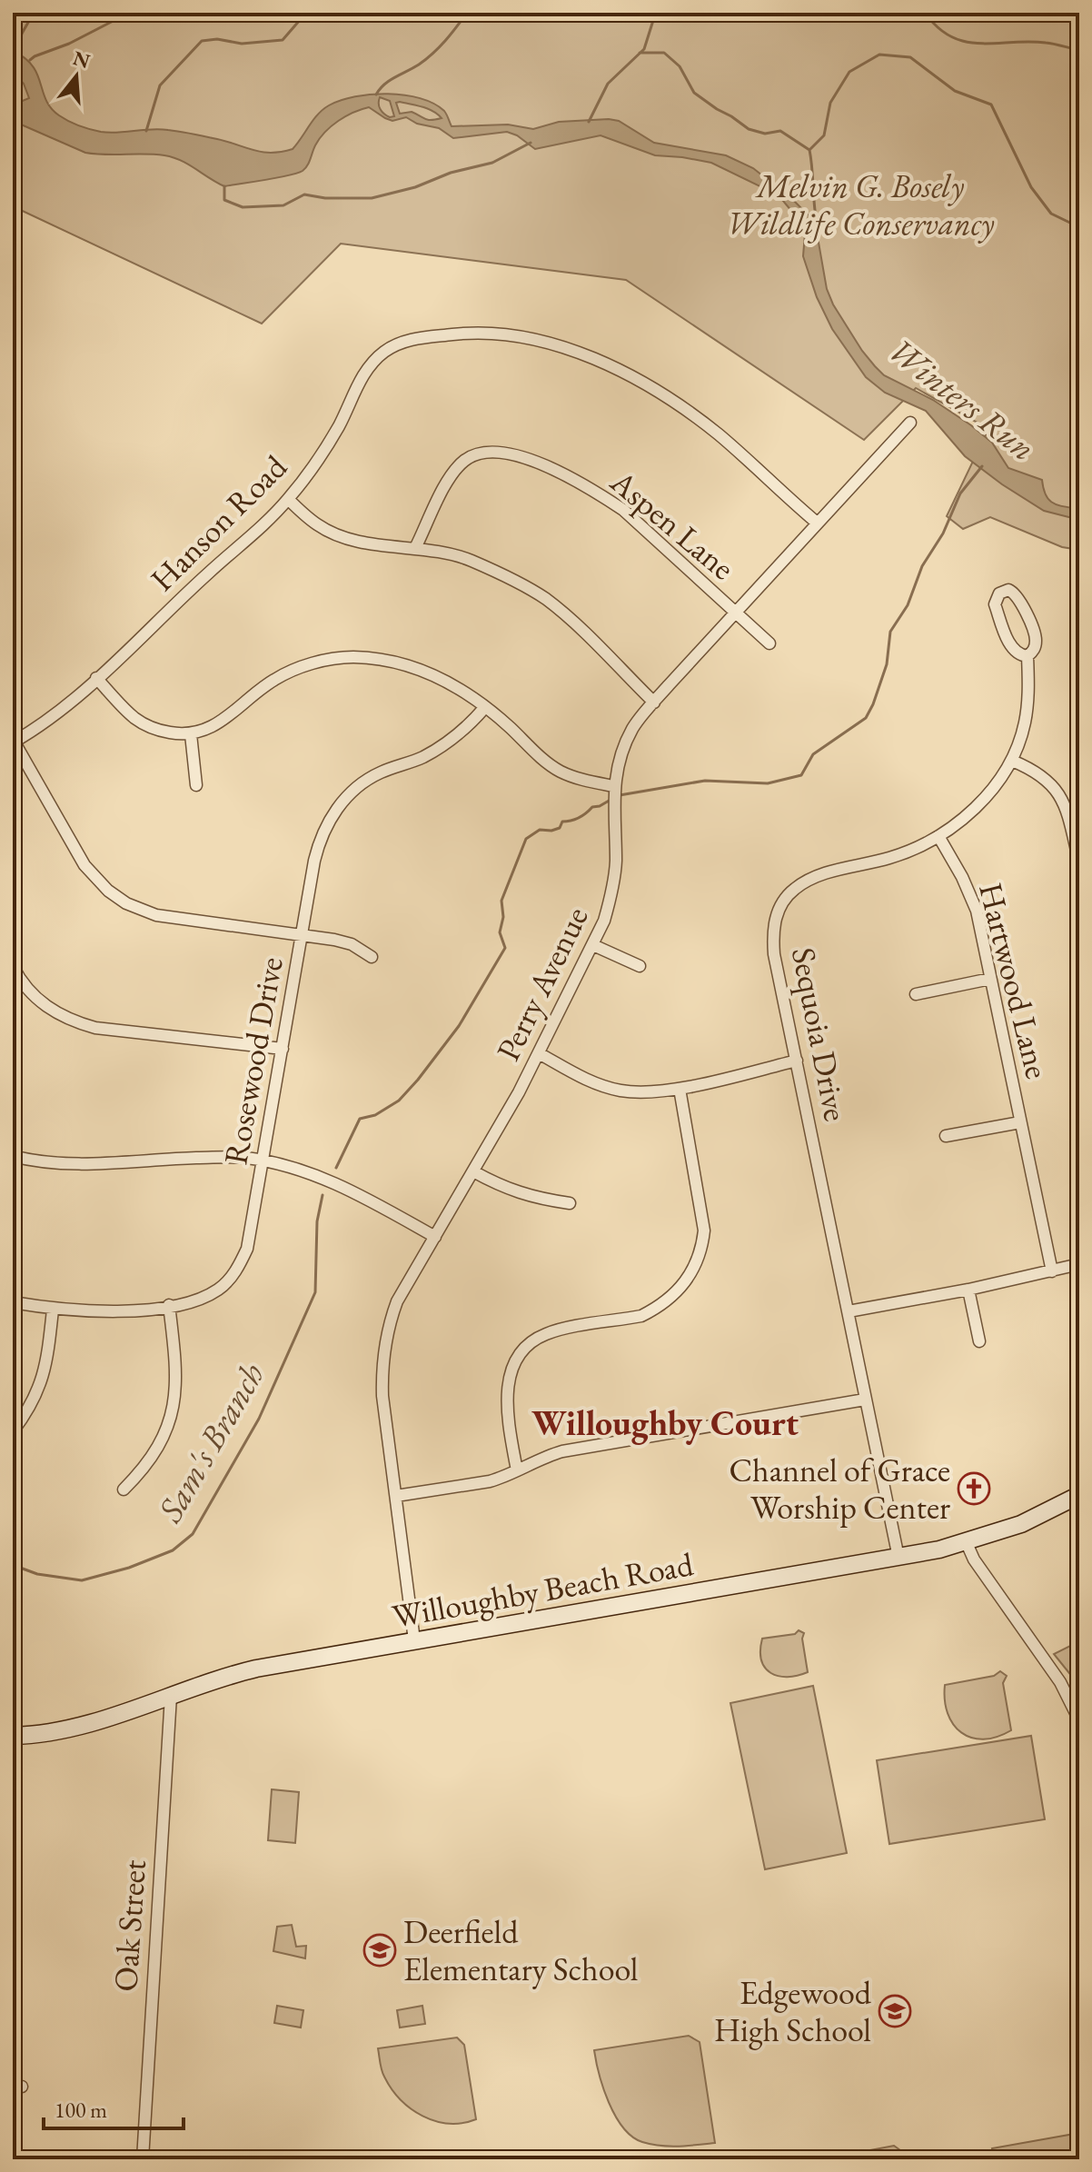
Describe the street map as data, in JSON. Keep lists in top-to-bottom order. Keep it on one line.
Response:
{"streets":{"street":["Hanson Road","Aspen Lane","Hartwood Lane","Perry Avenue","Sequoia Drive","Rosewood Drive","Willoughby Beach Road","Oak Street"]},"crossings":[["Hanson Road","Perry Avenue"],["Aspen Lane","Perry Avenue"],["Hartwood Lane","Sequoia Drive"],["Perry Avenue","Willoughby Beach Road"],["Sequoia Drive","Willoughby Beach Road"],["Willoughby Beach Road","Oak Street"]],"districts":["Willoughby Court"],"water":["Winters Run","Sam's Branch"],"parks":["Melvin G. Bosely Wildlife Conservancy"],"places":{"church":["Channel of Grace Worship Center"],"school or university":["Deerfield Elementary School","Edgewood High School"]},"scale_bar":"100 m","north":"top"}
